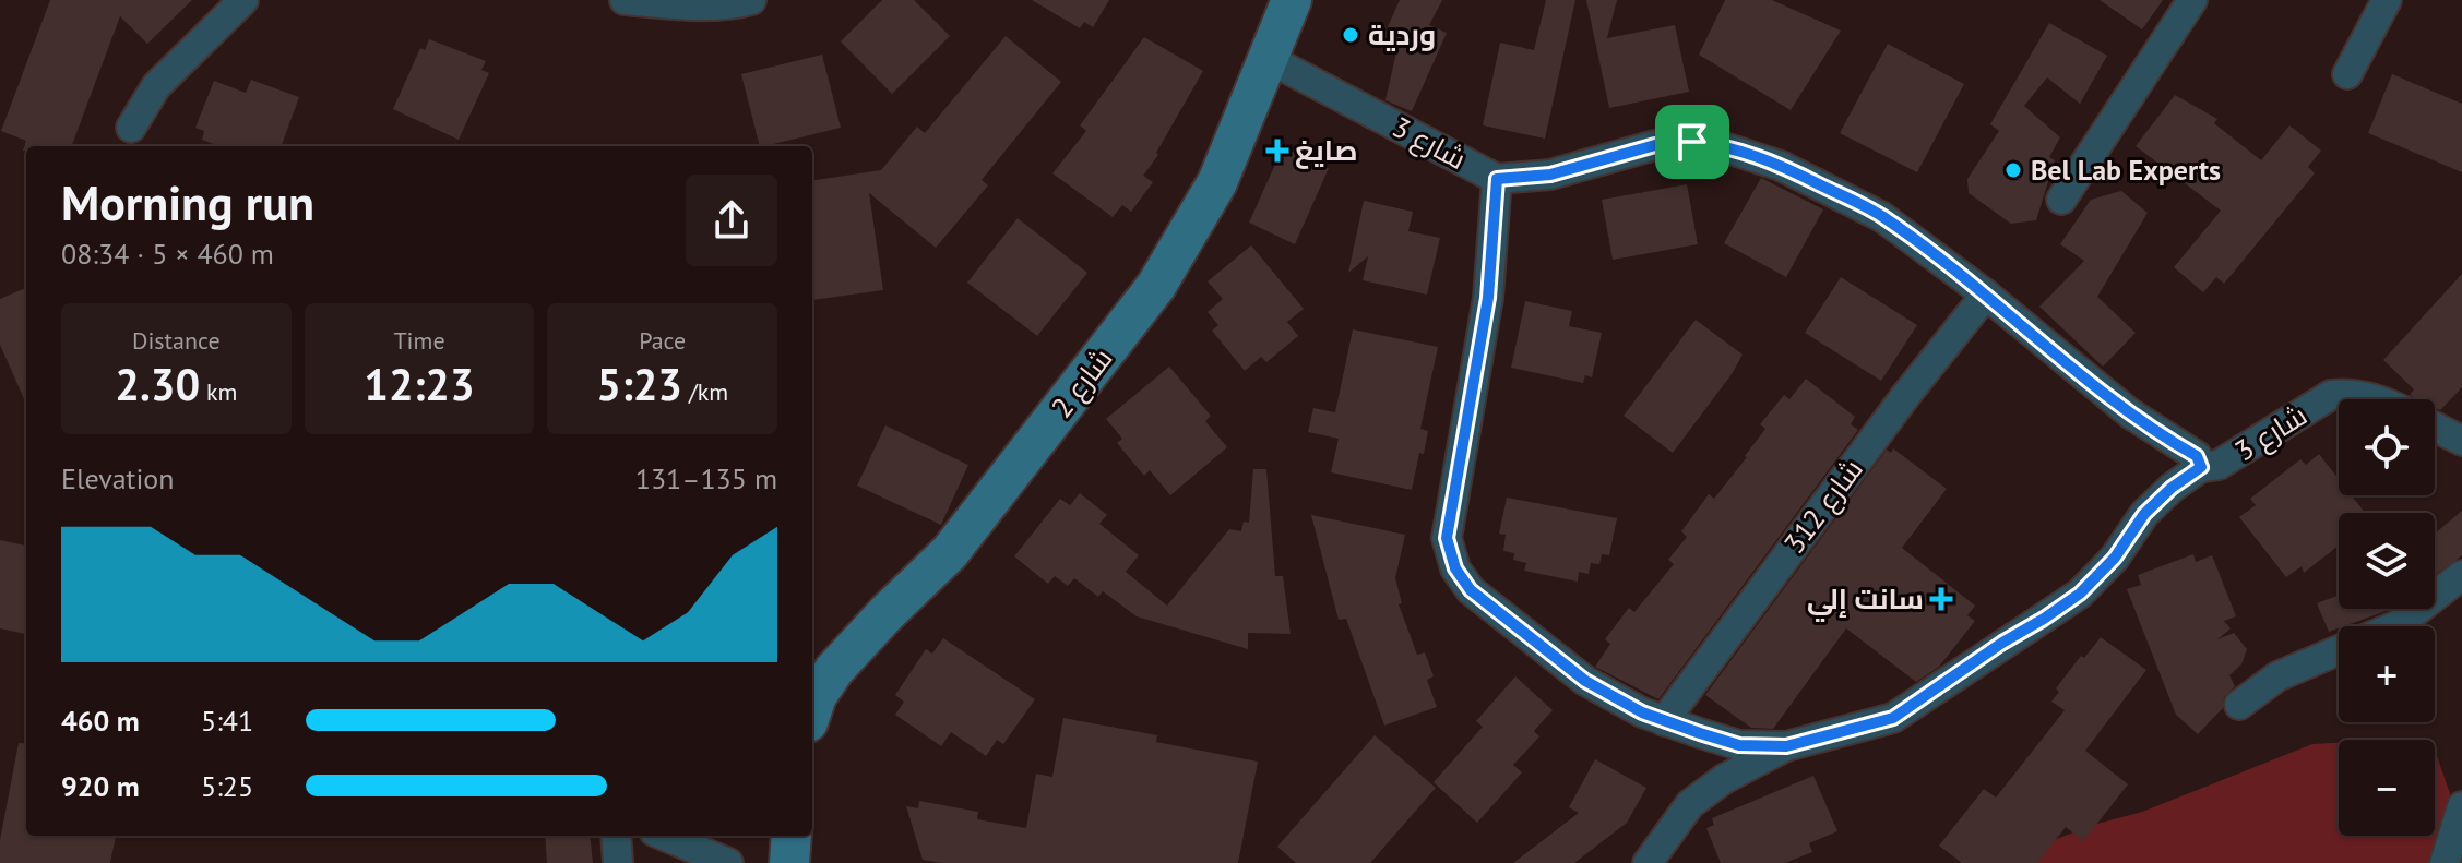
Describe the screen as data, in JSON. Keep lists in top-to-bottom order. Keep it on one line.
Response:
{"streets":{"street":["شارع 3","شارع 2","شارع 312"]},"crossings":[["شارع 3","شارع 2"],["شارع 3","شارع 312"]],"places":{"other":["وردية","Bel Lab Experts"],"health":["صايغ","سانت إلي"]},"page":{"heading":["Morning run","08:34 · 5 × 460 m"],"stats":[["Distance","2.30 km"],["Time","12:23"],["Pace","5:23 /km"]],"map_buttons":["+","−"],"chart":["Elevation","131–135 m"],"list":[{"name":"460 m","note":"5:41"},{"name":"920 m","note":"5:25"}]}}
